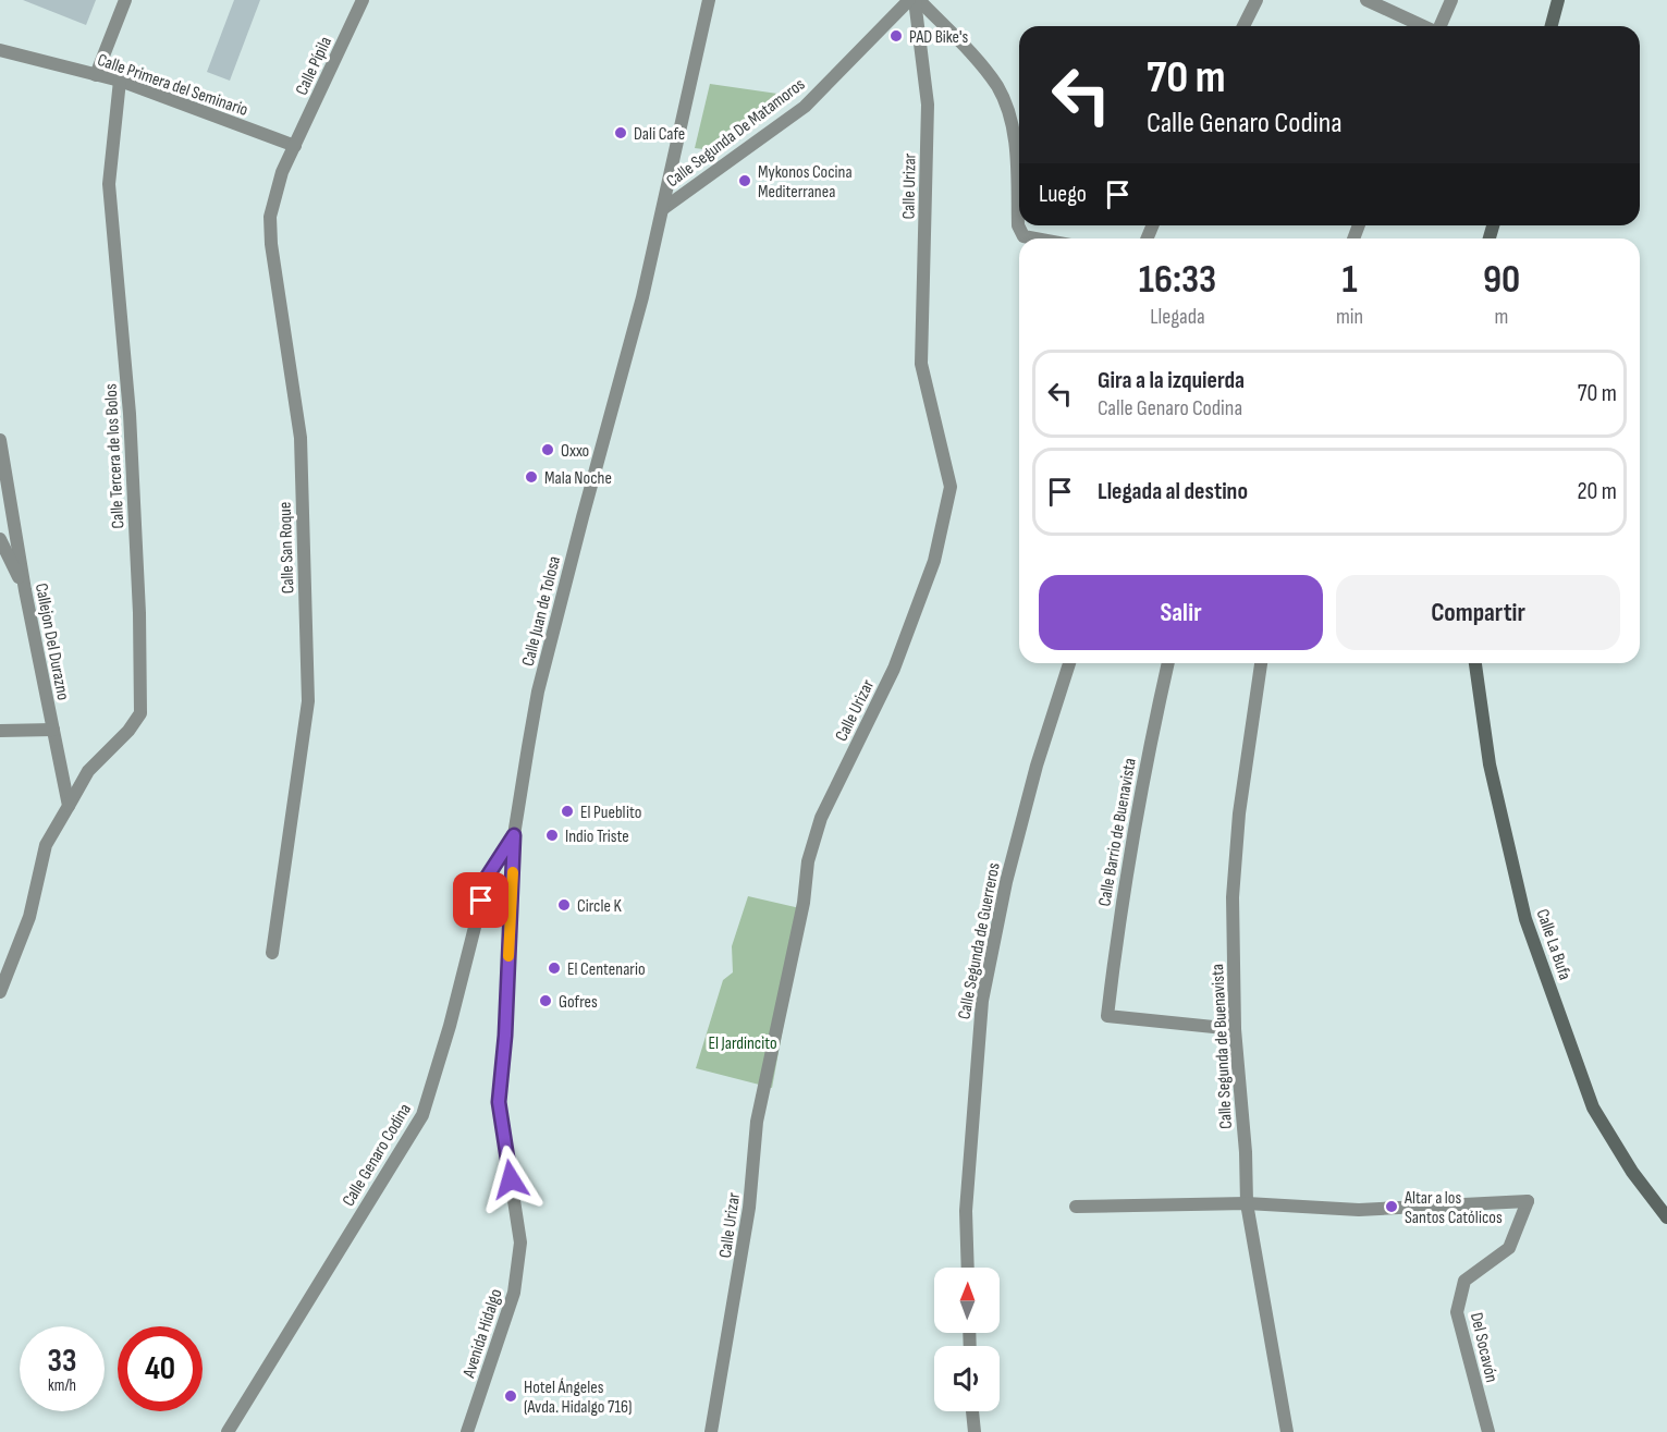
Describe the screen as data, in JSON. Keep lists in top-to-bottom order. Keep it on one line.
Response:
{"streets":{"main road":["Calle La Bufa"],"street":["Calle Pípila","Calle Primera del Seminario","Calle Segunda De Matamoros","Calle Urizar","Calle Tercera de los Bolos","Calle San Roque","Calle Juan de Tolosa","Callejon Del Durazno","Calle Barrio de Buenavista","Calle Segunda de Guerreros","Calle Segunda de Buenavista","Calle Genaro Codina","Avenida Hidalgo","Del Socavón"]},"crossings":[["Calle Pípila","Calle Primera del Seminario"],["Calle Pípila","Calle San Roque"],["Calle Primera del Seminario","Calle Tercera de los Bolos"],["Calle Primera del Seminario","Calle San Roque"],["Calle Segunda De Matamoros","Calle Juan de Tolosa"],["Calle Tercera de los Bolos","Callejon Del Durazno"],["Calle Juan de Tolosa","Calle Genaro Codina"],["Calle Juan de Tolosa","Avenida Hidalgo"],["Calle Barrio de Buenavista","Calle Segunda de Buenavista"],["Calle Segunda de Buenavista","Del Socavón"]],"parks":["El Jardincito"],"places":["PAD Bike's","Dali Cafe","Mykonos Cocina Mediterranea","Oxxo","Mala Noche","El Pueblito","Indio Triste","Circle K","El Centenario","Gofres","Altar a los Santos Católicos","Hotel Ángeles (Avda. Hidalgo 716)"],"north":"top","page":{"turn":["70 m","Calle Genaro Codina"],"then":"Luego","eta":["16:33","Llegada","1","min","90","m"],"list":[{"name":"Gira a la izquierda","note":"Calle Genaro Codina","value":"70 m"},{"name":"Llegada al destino","value":"20 m"}],"buttons":["Salir","Compartir"],"speed":"33 km/h","limit":"40"}}
